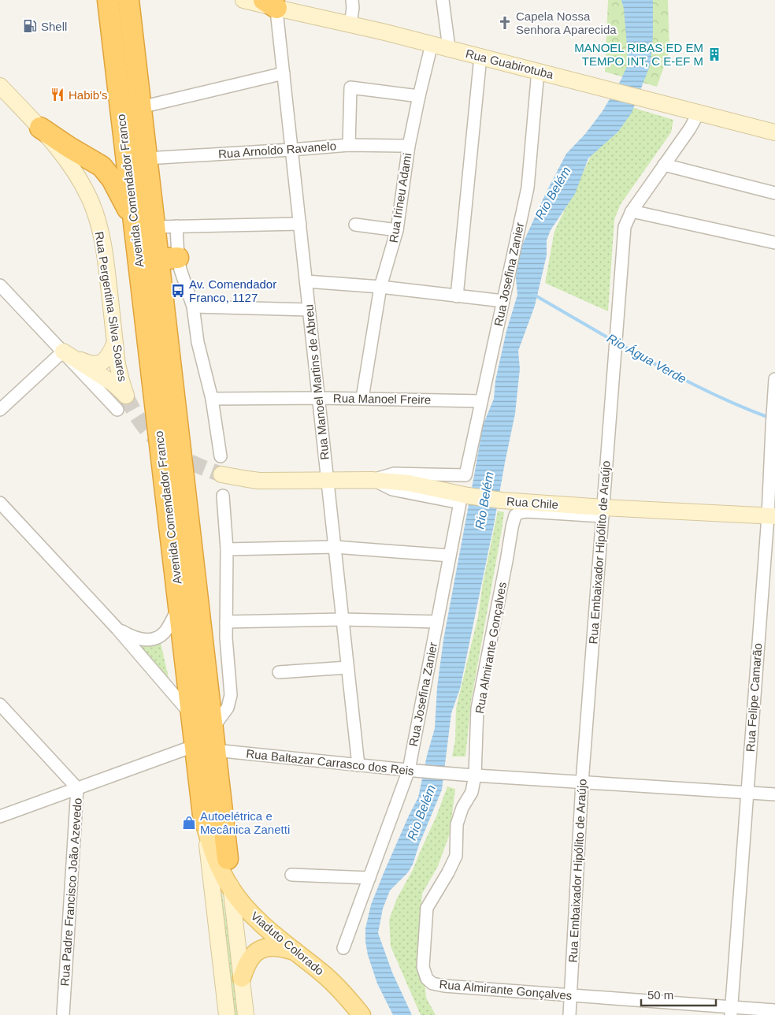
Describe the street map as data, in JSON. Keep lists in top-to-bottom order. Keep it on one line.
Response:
{"streets":{"highway":["Avenida Comendador Franco"],"main road":["Rua Guabirotuba","Rua Pergentina Silva Soares","Rua Chile","Viaduto Colorado"],"street":["Rua Arnoldo Ravanelo","Rua Irineu Adami","Rua Josefina Zanier","Rua Manoel Martins de Abreu","Rua Manoel Freire","Rua Embaixador Hipólito de Araújo","Rua Almirante Gonçalves","Rua Felipe Camarão","Rua Baltazar Carrasco dos Reis","Rua Padre Francisco João Azevedo"]},"crossings":[["Rua Guabirotuba","Rua Irineu Adami"],["Rua Guabirotuba","Rua Josefina Zanier"],["Rua Guabirotuba","Rua Manoel Martins de Abreu"],["Rua Guabirotuba","Rua Embaixador Hipólito de Araújo"],["Rua Arnoldo Ravanelo","Avenida Comendador Franco"],["Rua Arnoldo Ravanelo","Rua Irineu Adami"],["Rua Arnoldo Ravanelo","Rua Manoel Martins de Abreu"],["Avenida Comendador Franco","Rua Manoel Freire"],["Avenida Comendador Franco","Rua Baltazar Carrasco dos Reis"],["Avenida Comendador Franco","Viaduto Colorado"],["Rua Irineu Adami","Rua Manoel Freire"],["Rua Josefina Zanier","Rua Manoel Freire"],["Rua Josefina Zanier","Rua Chile"],["Rua Josefina Zanier","Rua Baltazar Carrasco dos Reis"],["Rua Manoel Martins de Abreu","Rua Manoel Freire"],["Rua Manoel Martins de Abreu","Rua Chile"],["Rua Manoel Martins de Abreu","Rua Baltazar Carrasco dos Reis"],["Rua Chile","Rua Embaixador Hipólito de Araújo"],["Rua Chile","Rua Almirante Gonçalves"],["Rua Chile","Rua Felipe Camarão"],["Rua Embaixador Hipólito de Araújo","Rua Almirante Gonçalves"],["Rua Embaixador Hipólito de Araújo","Rua Baltazar Carrasco dos Reis"],["Rua Almirante Gonçalves","Rua Felipe Camarão"],["Rua Almirante Gonçalves","Rua Baltazar Carrasco dos Reis"],["Rua Felipe Camarão","Rua Baltazar Carrasco dos Reis"]],"water":["Rio Belém","Rio Água Verde"],"places":{"church":["Capela Nossa Senhora Aparecida"],"fuel station":["Shell"],"building":["MANOEL RIBAS ED EM TEMPO INT, C E-EF M"],"restaurant":["Habib's"],"bus stop":["Av. Comendador Franco, 1127"],"shop":["Autoelétrica e Mecânica Zanetti"]},"scale_bar":"50 m"}
